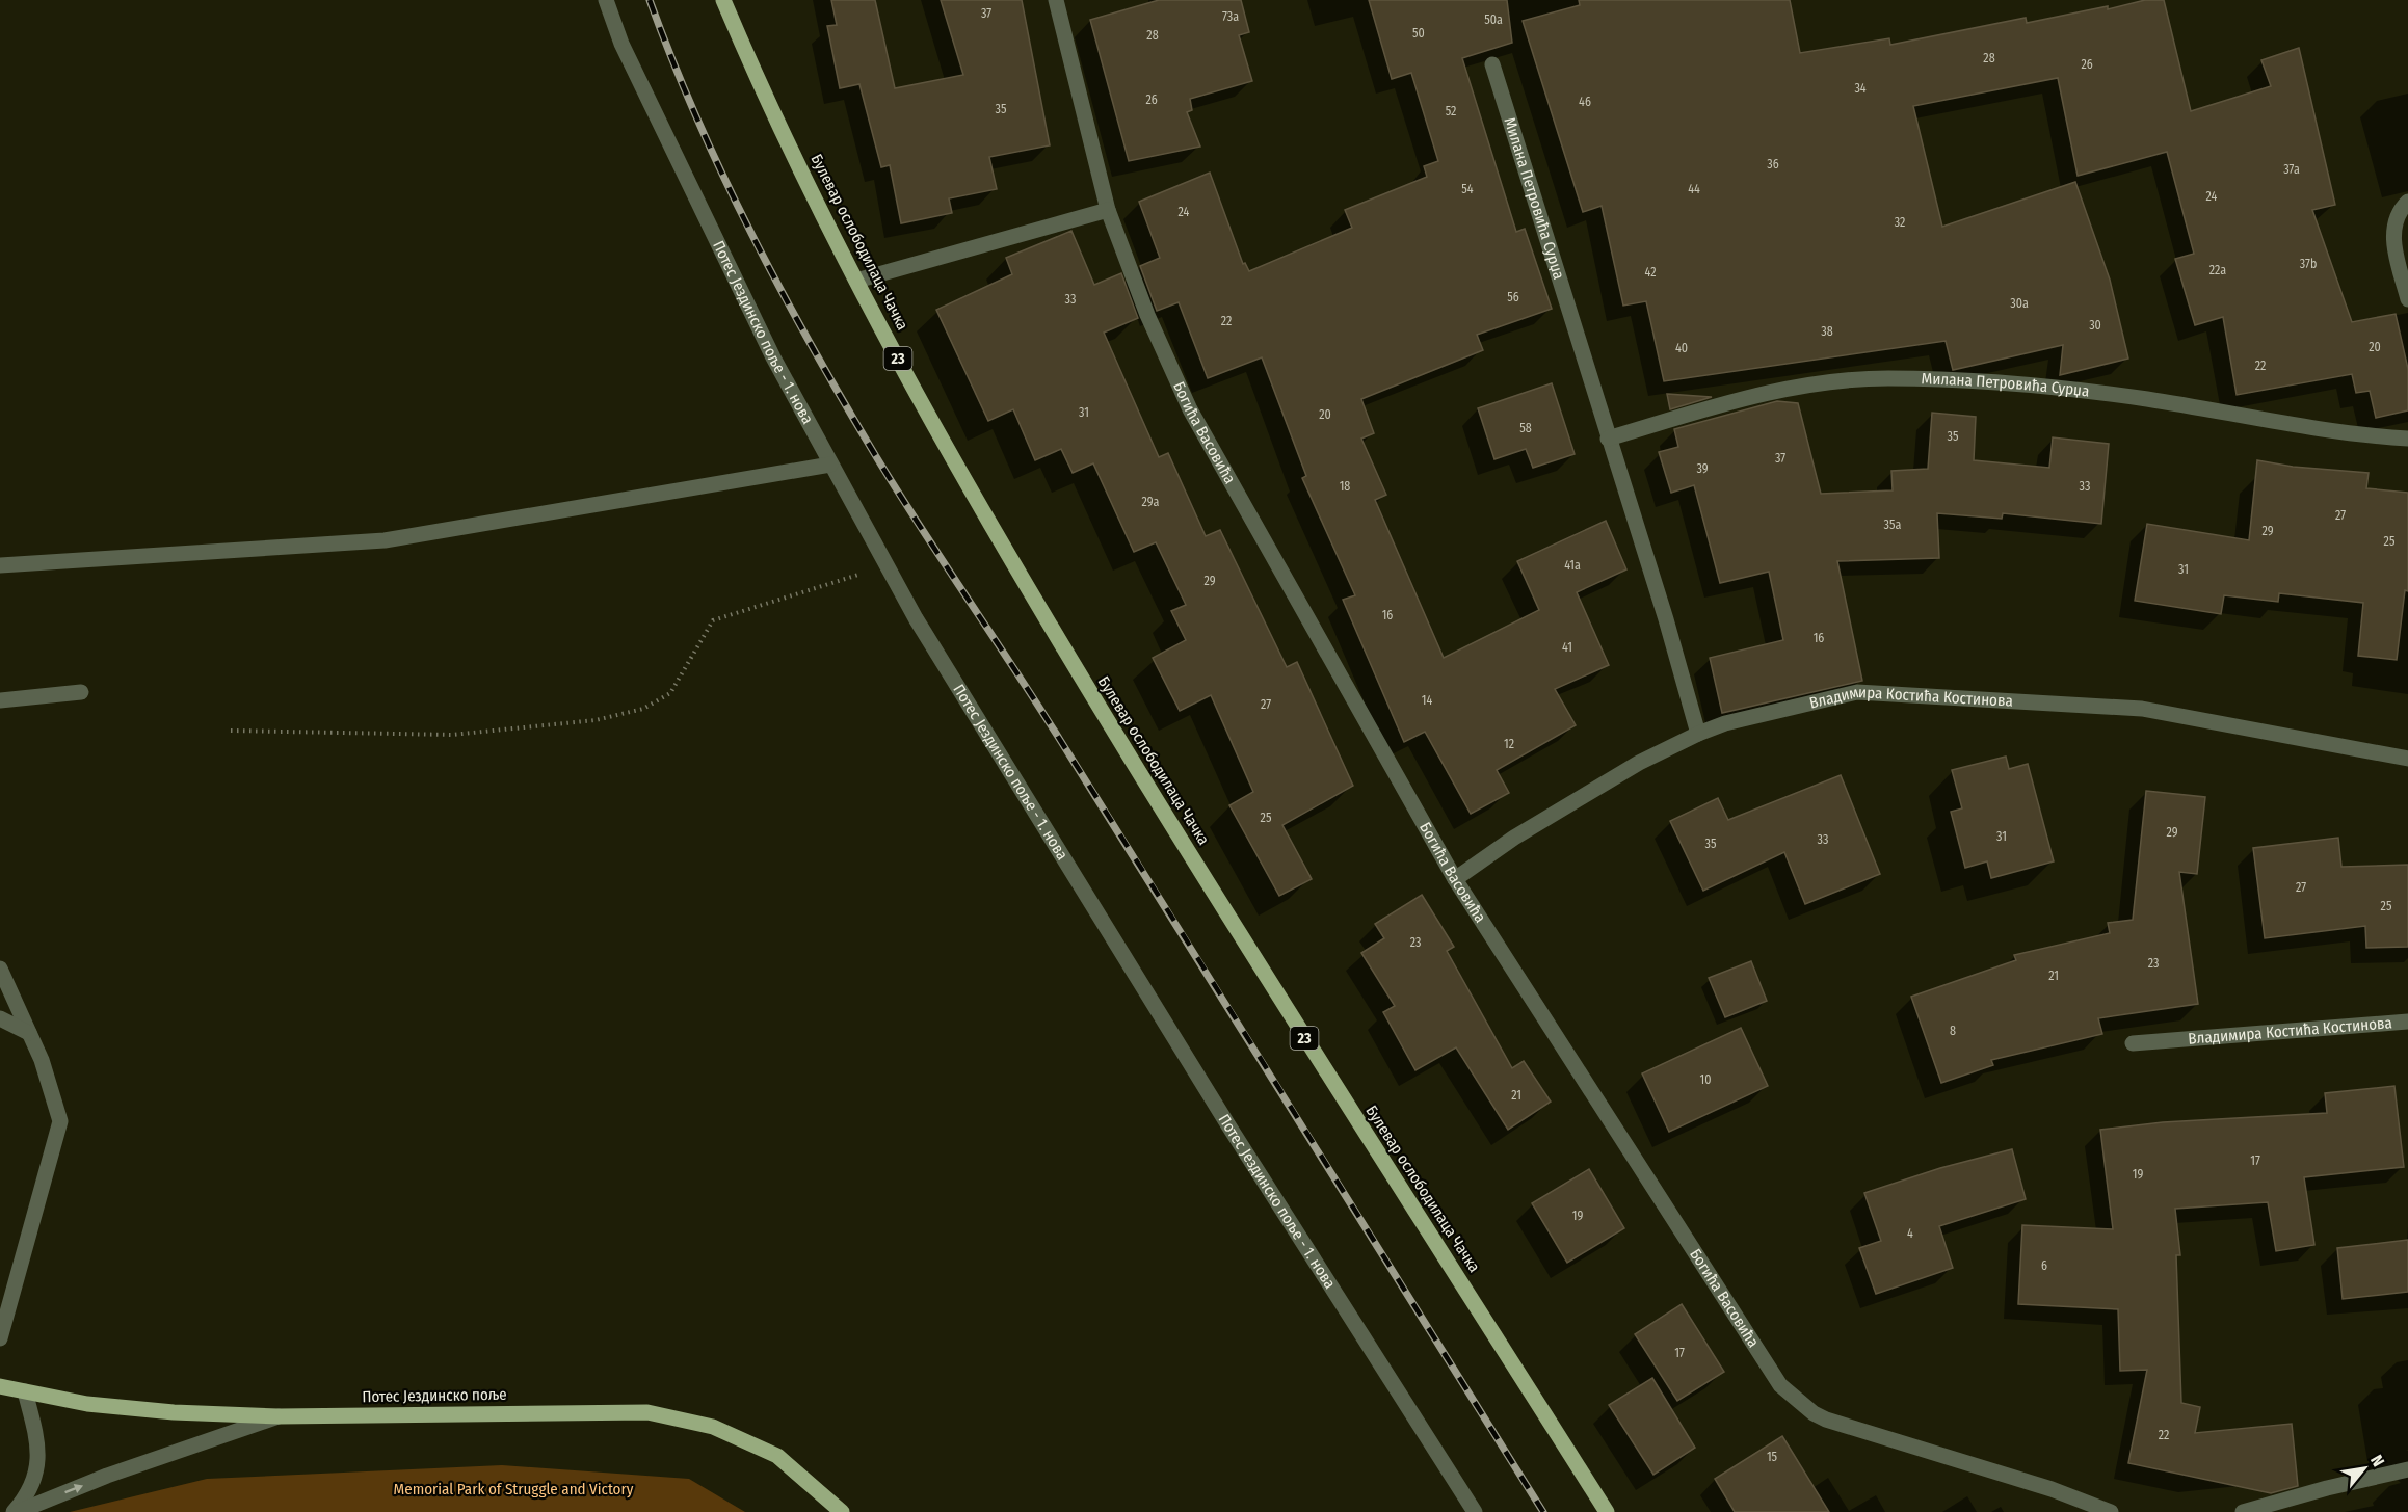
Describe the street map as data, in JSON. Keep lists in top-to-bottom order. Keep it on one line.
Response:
{"streets":{"main road":["Булевар ослободилаца Чачка","23","Потес Јездинско поље"],"street":["Милана Петровића Сурџа","Потес Јездинско поље - 1. нова","Богића Васовића","Владимира Костића Костинова"]},"crossings":[["Милана Петровића Сурџа","Владимира Костића Костинова"],["Богића Васовића","Владимира Костића Костинова"]],"parks":["Memorial Park of Struggle and Victory"],"house_numbers":["37","73a","50a","50","28","28","26","34","26","46","35","52","36","37a","54","44","24","24","32","37b","22a","42","56","33","30a","22","30","38","20","40","22","31","20","58","35","37","39","18","33","29a","27","35a","29","25","41a","31","29","16","16","41","14","27","12","25","29","31","33","35","27","25","23","23","21","8","10","21","17","19","19","4","6","17","22","15"],"north":"top right"}
